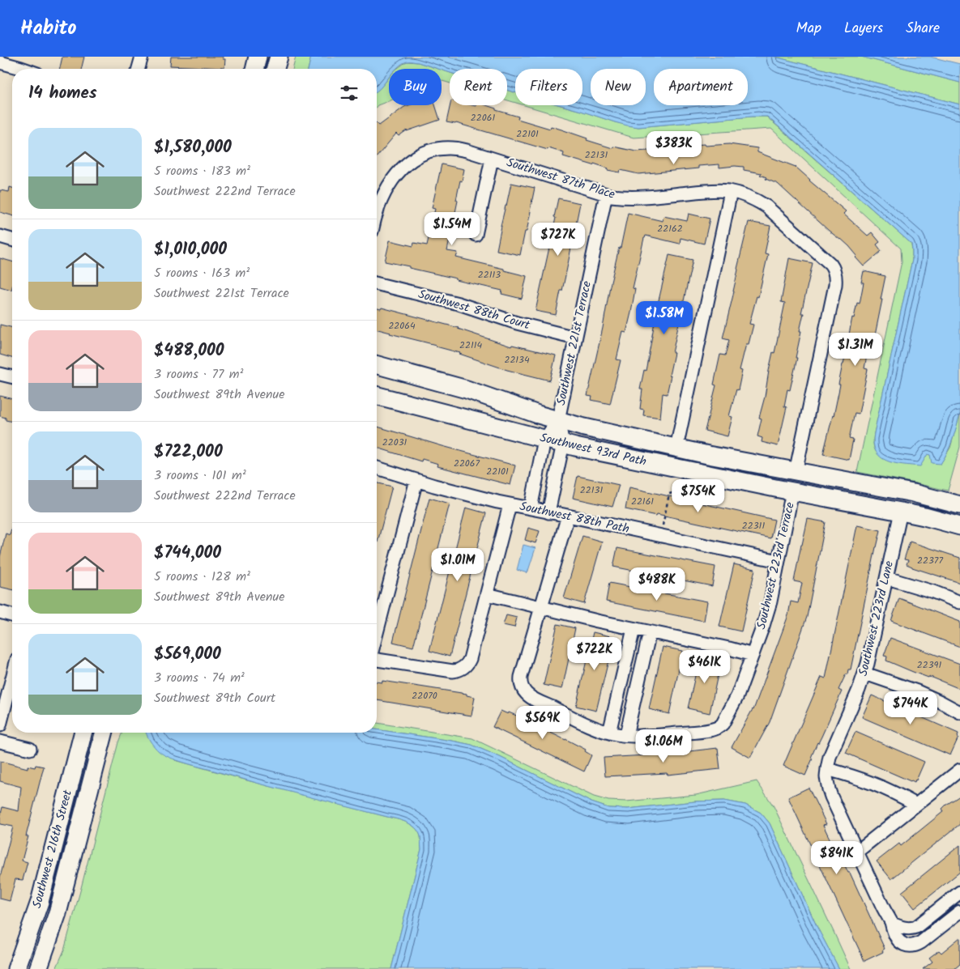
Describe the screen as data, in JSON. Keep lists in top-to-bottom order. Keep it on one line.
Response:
{"streets":{"street":["Southwest 87th Place","Southwest 88th Court","Southwest 221st Terrace","Southwest 93rd Path","Southwest 88th Path","Southwest 223rd Terrace","Southwest 223rd Lane","Southwest 216th Street"]},"crossings":[["Southwest 87th Place","Southwest 221st Terrace"],["Southwest 87th Place","Southwest 93rd Path"],["Southwest 88th Court","Southwest 221st Terrace"],["Southwest 221st Terrace","Southwest 93rd Path"],["Southwest 221st Terrace","Southwest 88th Path"],["Southwest 93rd Path","Southwest 223rd Terrace"],["Southwest 93rd Path","Southwest 223rd Lane"],["Southwest 88th Path","Southwest 223rd Terrace"]],"house_numbers":["22061","22101","22131","22162","22113","22064","22114","22134","22031","22067","22101","22131","22161","22311","22377","22391","22070"],"page":{"header":"Habito","nav":["Map","Layers","Share"],"chip":["Buy","Rent","Filters","New","Apartment"],"heading":"14 homes","list":[{"name":"$1,580,000","note":"5 rooms · 183 m² · Southwest 222nd Terrace"},{"name":"$1,010,000","note":"5 rooms · 163 m² · Southwest 221st Terrace"},{"name":"$488,000","note":"3 rooms · 77 m² · Southwest 89th Avenue"},{"name":"$722,000","note":"3 rooms · 101 m² · Southwest 222nd Terrace"},{"name":"$744,000","note":"5 rooms · 128 m² · Southwest 89th Avenue"},{"name":"$569,000","note":"3 rooms · 74 m² · Southwest 89th Court"}],"price":["$383K","$1.54M","$727K","$1.58M","$1.31M","$754K","$1.01M","$488K","$722K","$461K","$744K","$569K","$1.06M","$841K"]}}
